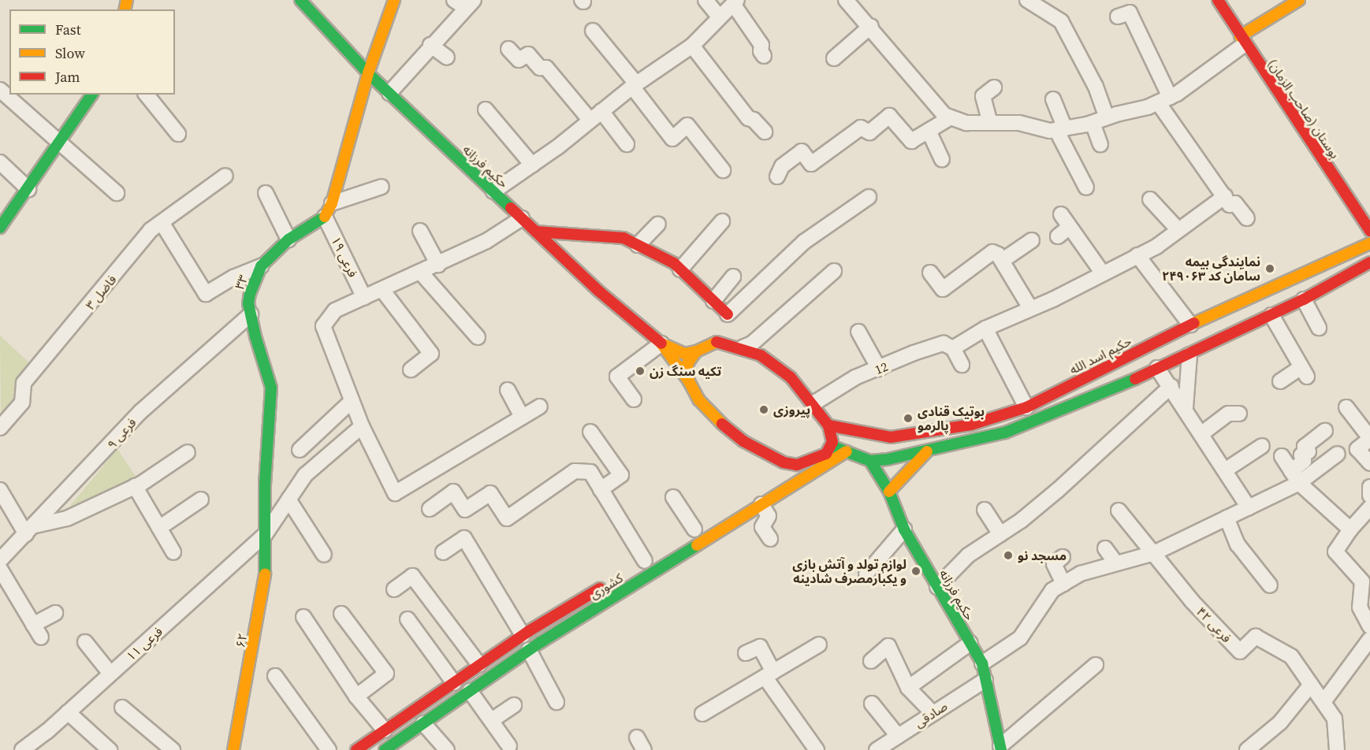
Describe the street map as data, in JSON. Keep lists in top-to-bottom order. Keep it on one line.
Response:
{"streets":{"main road":["بوستان (صاحب الزمان)","حکیم فرزانه","۳۳","حکیم اسد الله","کشوری","۶۲"],"street":["فرعی ۱۹","فاضل ۳","12","فرعی ۹","فرعی ۴۲","فرعی ۱۱","صادقی"]},"crossings":[["حکیم فرزانه","۳۳"],["حکیم فرزانه","صادقی"],["فرعی ۱۹","۳۳"],["۳۳","فرعی ۹"],["۳۳","۶۲"],["۳۳","فرعی ۱۱"],["۶۲","فرعی ۱۱"]],"places":["نمایندگی بیمه سامان کد ۲۴۹۰۶۳","تکیه سنگ زن","پیروزی","بوتیک قنادی پالرمو","مسجد نو","لوازم تولد و آتش بازی و یکبارمصرف شادینه"],"legend":["Fast","Slow","Jam"]}
